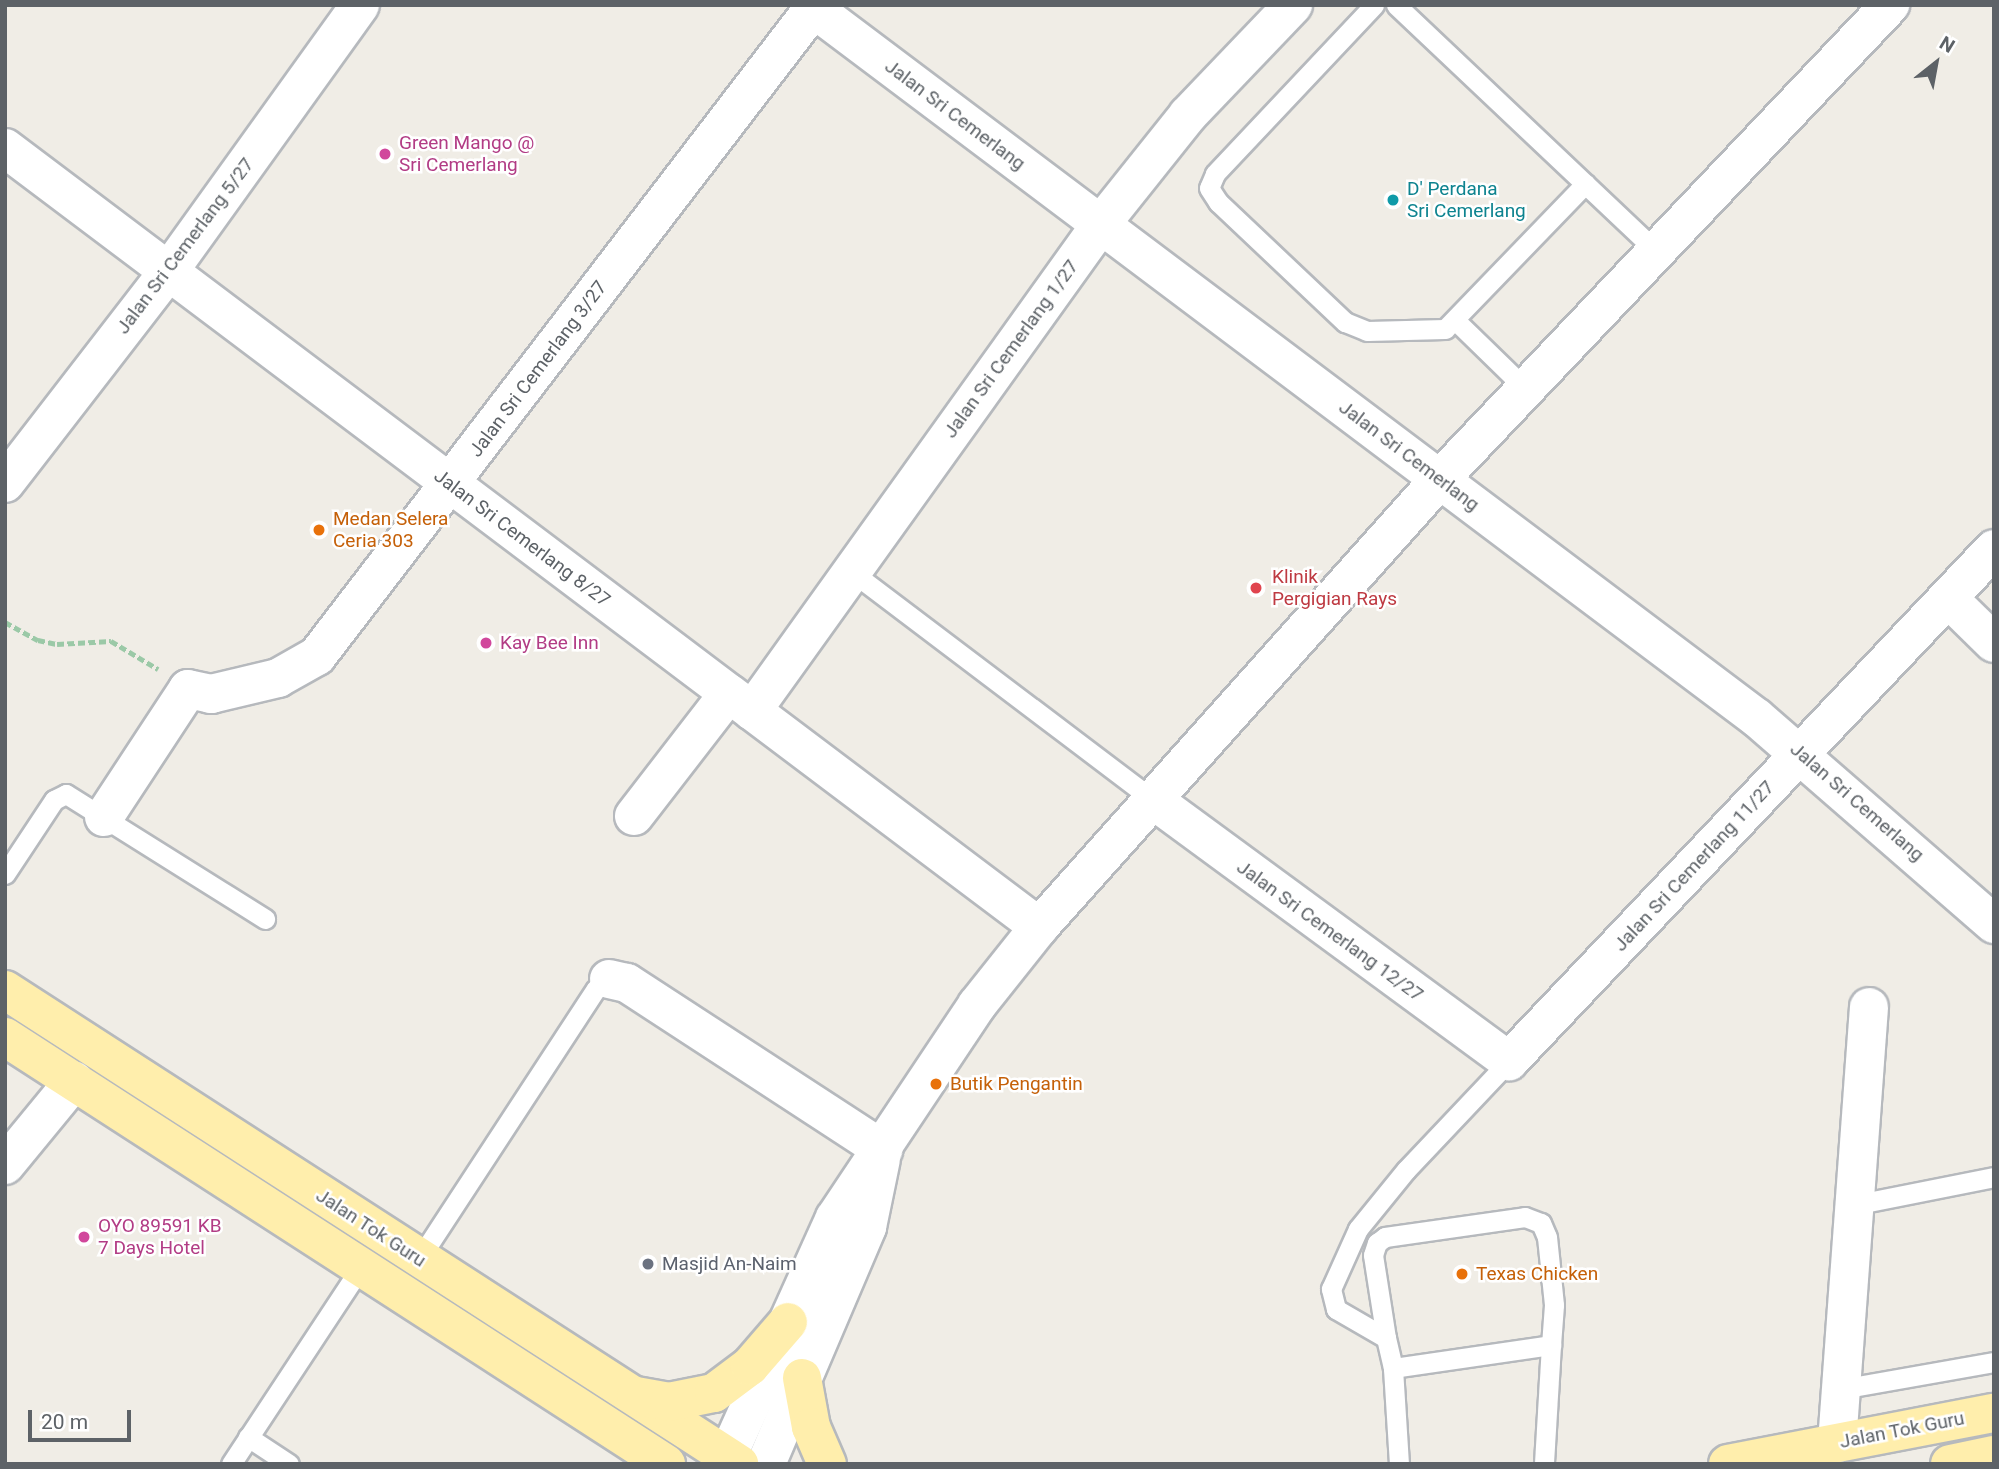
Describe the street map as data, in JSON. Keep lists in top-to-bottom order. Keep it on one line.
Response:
{"streets":{"main road":["Jalan Tok Guru"],"street":["Jalan Sri Cemerlang","Jalan Sri Cemerlang 5/27","Jalan Sri Cemerlang 1/27","Jalan Sri Cemerlang 3/27","Jalan Sri Cemerlang 8/27","Jalan Sri Cemerlang 11/27","Jalan Sri Cemerlang 12/27"]},"crossings":[["Jalan Sri Cemerlang","Jalan Sri Cemerlang 1/27"],["Jalan Sri Cemerlang","Jalan Sri Cemerlang 3/27"],["Jalan Sri Cemerlang","Jalan Sri Cemerlang 11/27"],["Jalan Sri Cemerlang 5/27","Jalan Sri Cemerlang 8/27"],["Jalan Sri Cemerlang 1/27","Jalan Sri Cemerlang 8/27"],["Jalan Sri Cemerlang 3/27","Jalan Sri Cemerlang 8/27"],["Jalan Sri Cemerlang 11/27","Jalan Sri Cemerlang 12/27"]],"places":["Green Mango @ Sri Cemerlang","D' Perdana Sri Cemerlang","Medan Selera Ceria 303","Klinik Pergigian Rays","Kay Bee Inn","Butik Pengantin","OYO 89591 KB 7 Days Hotel","Masjid An-Naim","Texas Chicken"],"scale_bar":"20 m","north":"top right"}
